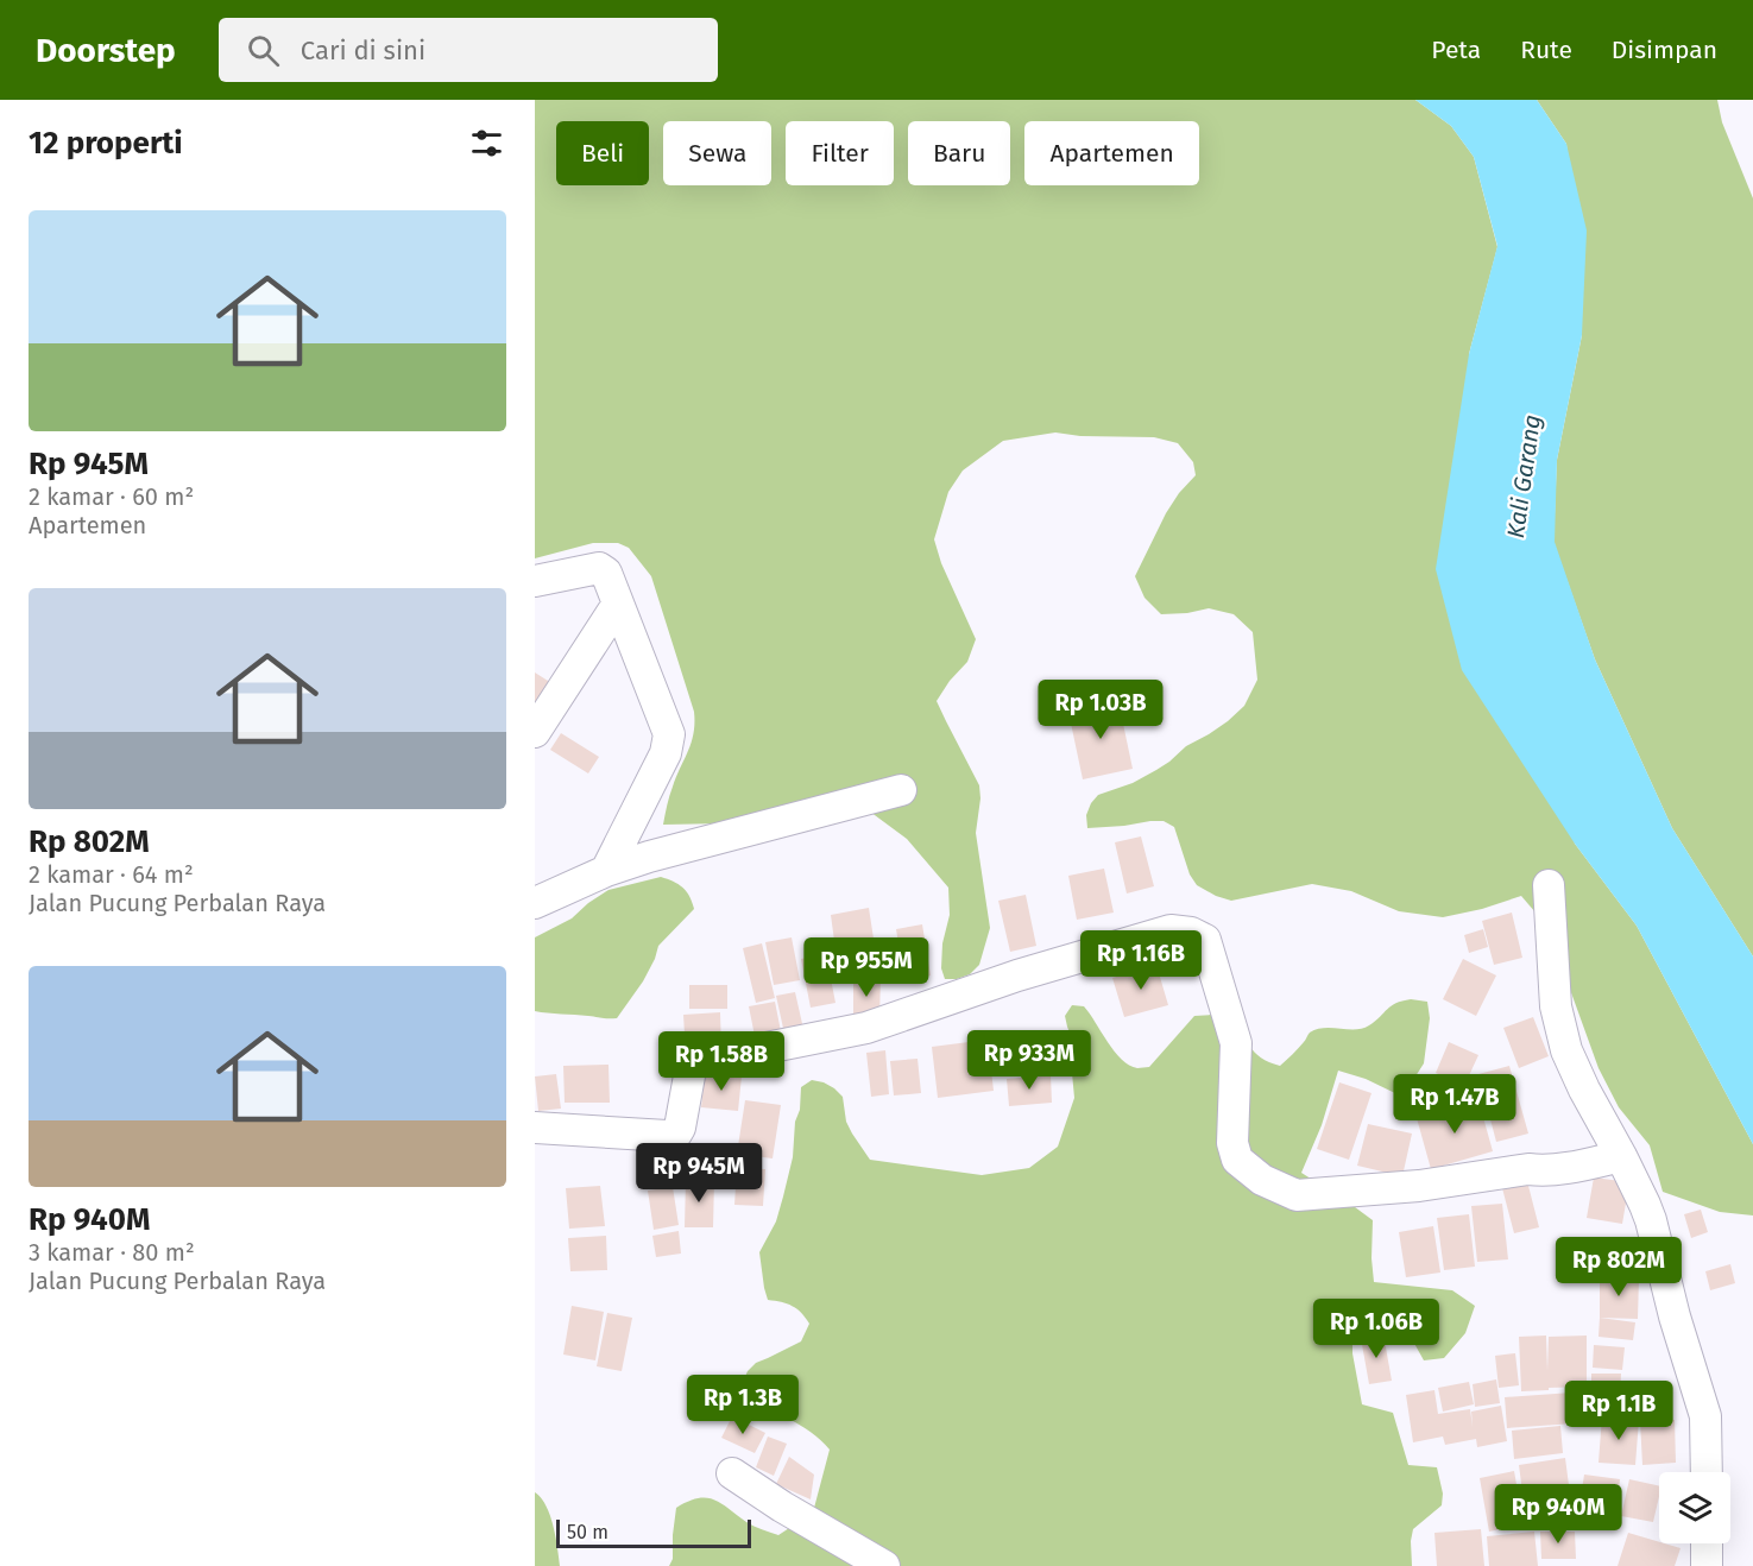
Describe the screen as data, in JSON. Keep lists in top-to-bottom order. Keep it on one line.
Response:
{"water":["Kali Garang"],"scale_bar":"50 m","page":{"header":"Doorstep","search":"Cari di sini","nav":["Peta","Rute","Disimpan"],"heading":"12 properti","chip":["Beli","Sewa","Filter","Baru","Apartemen"],"list":[{"name":"Rp 945M","note":"2 kamar · 60 m² · Apartemen"},{"name":"Rp 802M","note":"2 kamar · 64 m² · Jalan Pucung Perbalan Raya"},{"name":"Rp 940M","note":"3 kamar · 80 m² · Jalan Pucung Perbalan Raya"}],"price":["Rp 1.03B","Rp 1.16B","Rp 955M","Rp 933M","Rp 1.58B","Rp 1.47B","Rp 945M","Rp 802M","Rp 1.06B","Rp 1.3B","Rp 1.1B","Rp 940M"],"scale":"50 m"}}
